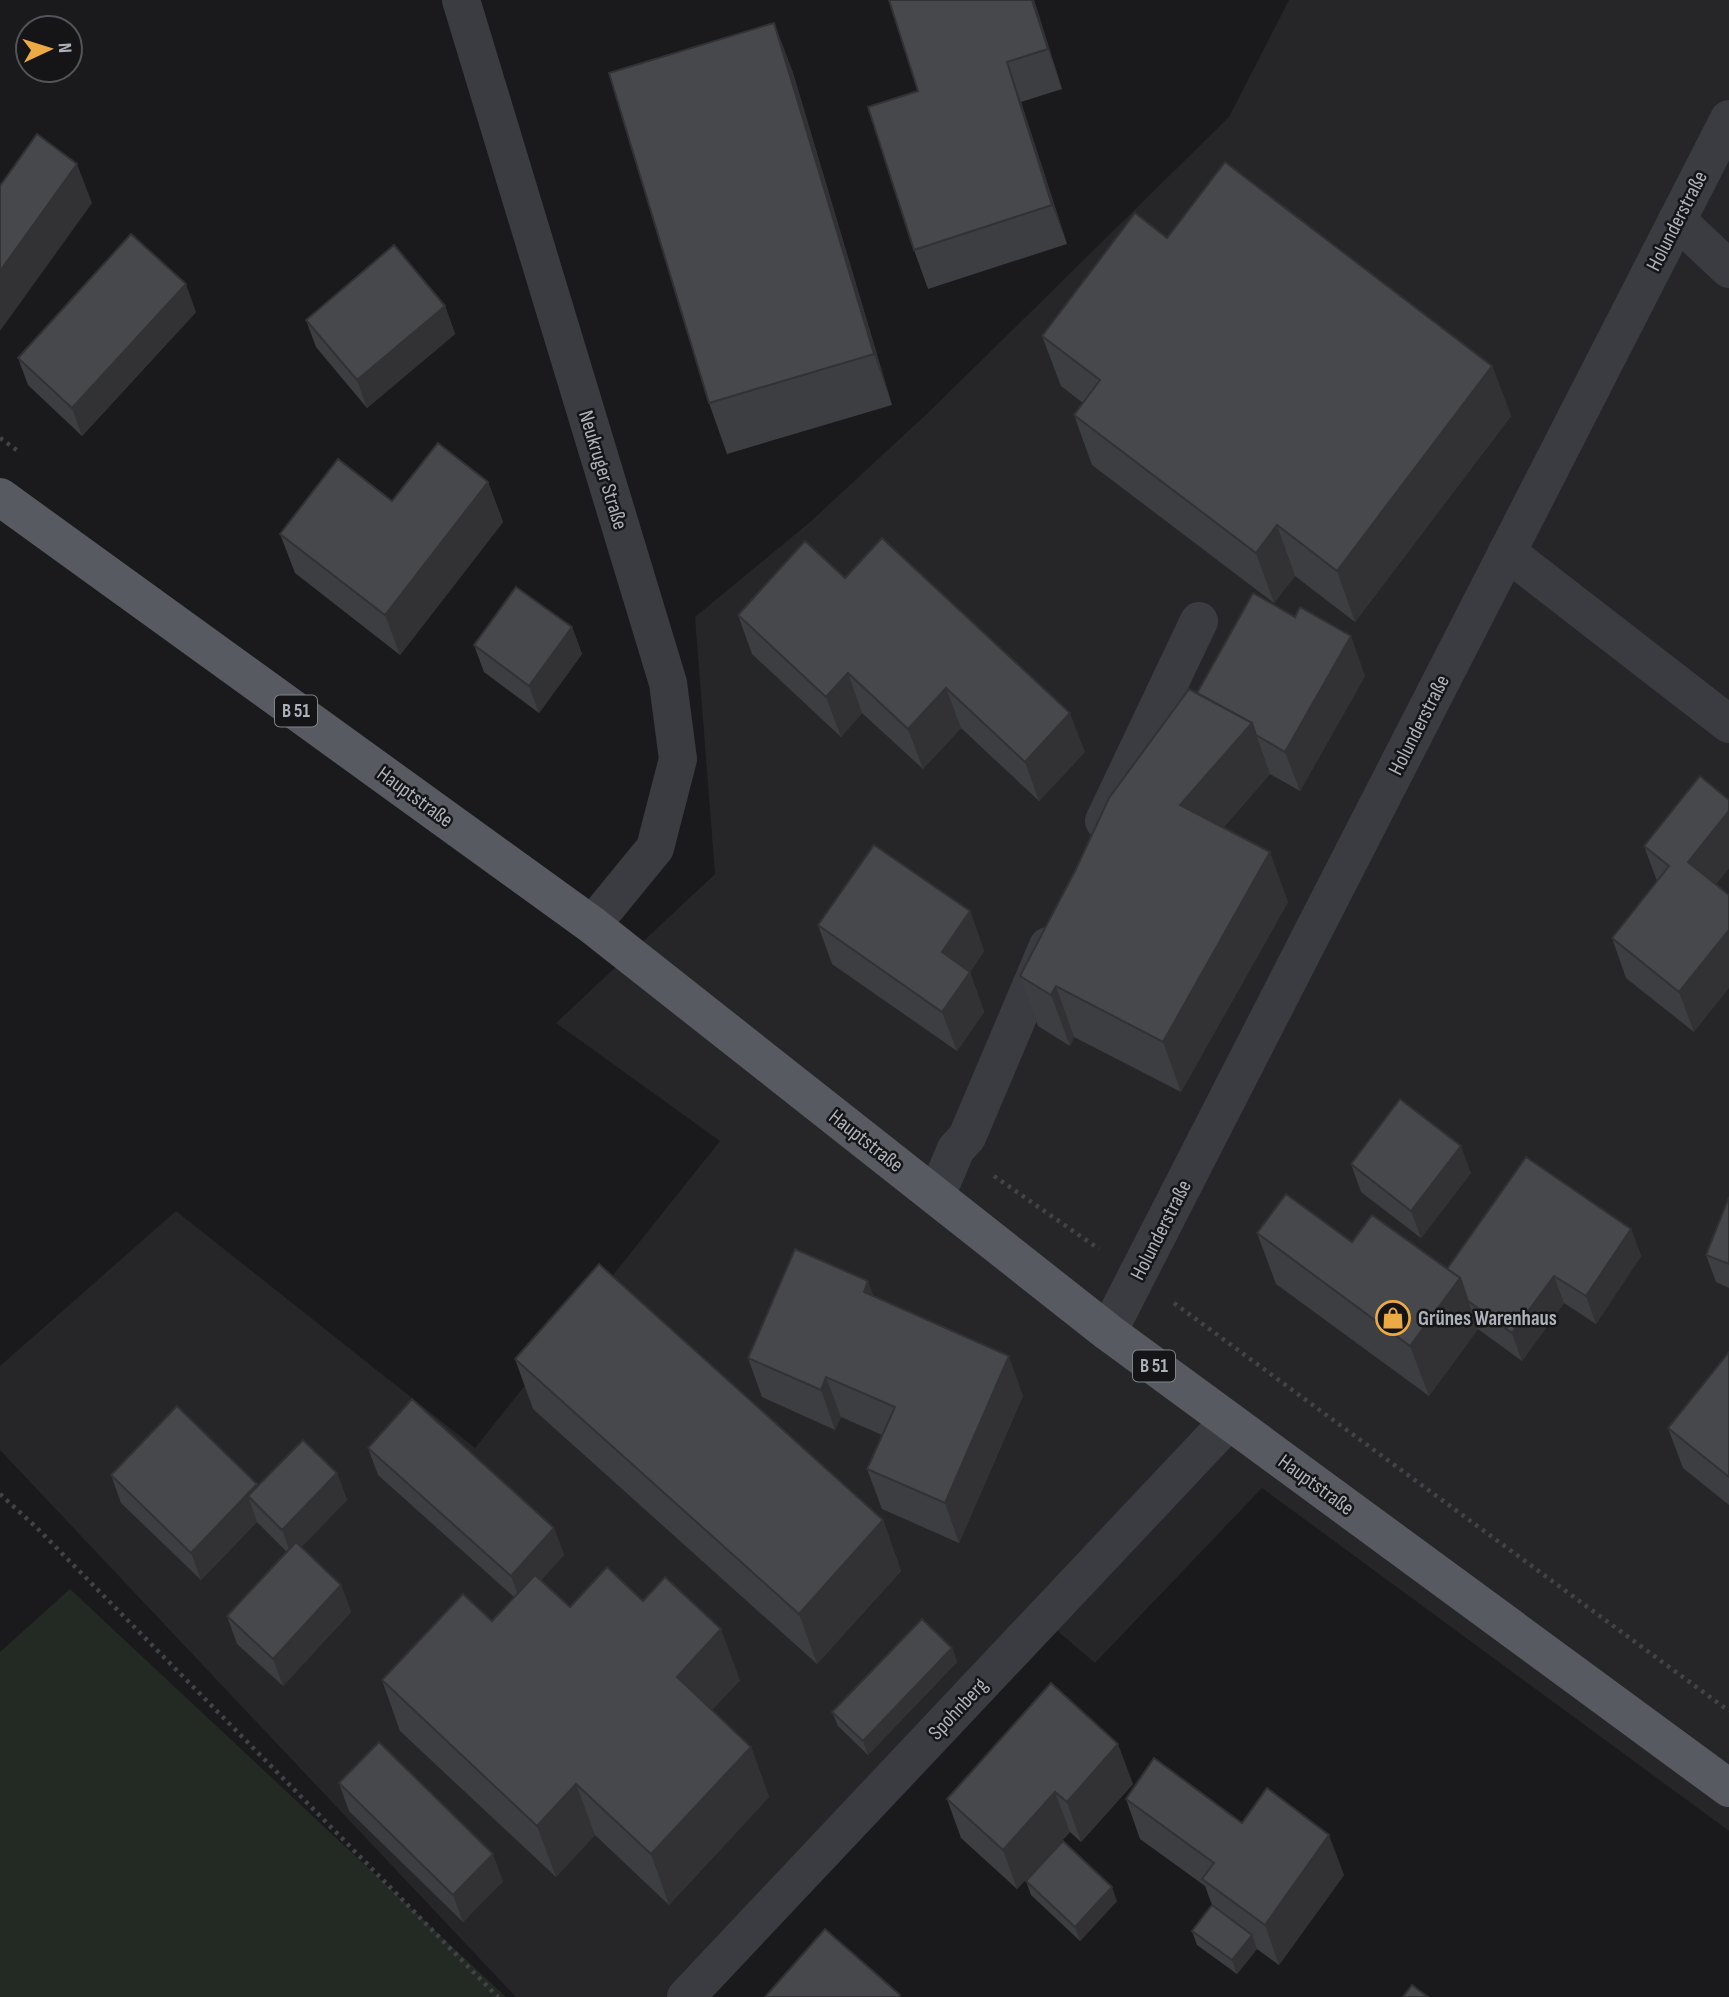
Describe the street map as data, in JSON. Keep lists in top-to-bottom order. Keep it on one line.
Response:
{"streets":{"main road":["B 51","Hauptstraße"],"street":["Holunderstraße","Neukruger Straße","Spohnberg"]},"crossings":[["Holunderstraße","Hauptstraße"],["Neukruger Straße","Hauptstraße"],["Hauptstraße","Spohnberg"]],"places":{"shop":["Grünes Warenhaus"]},"north":"right"}
